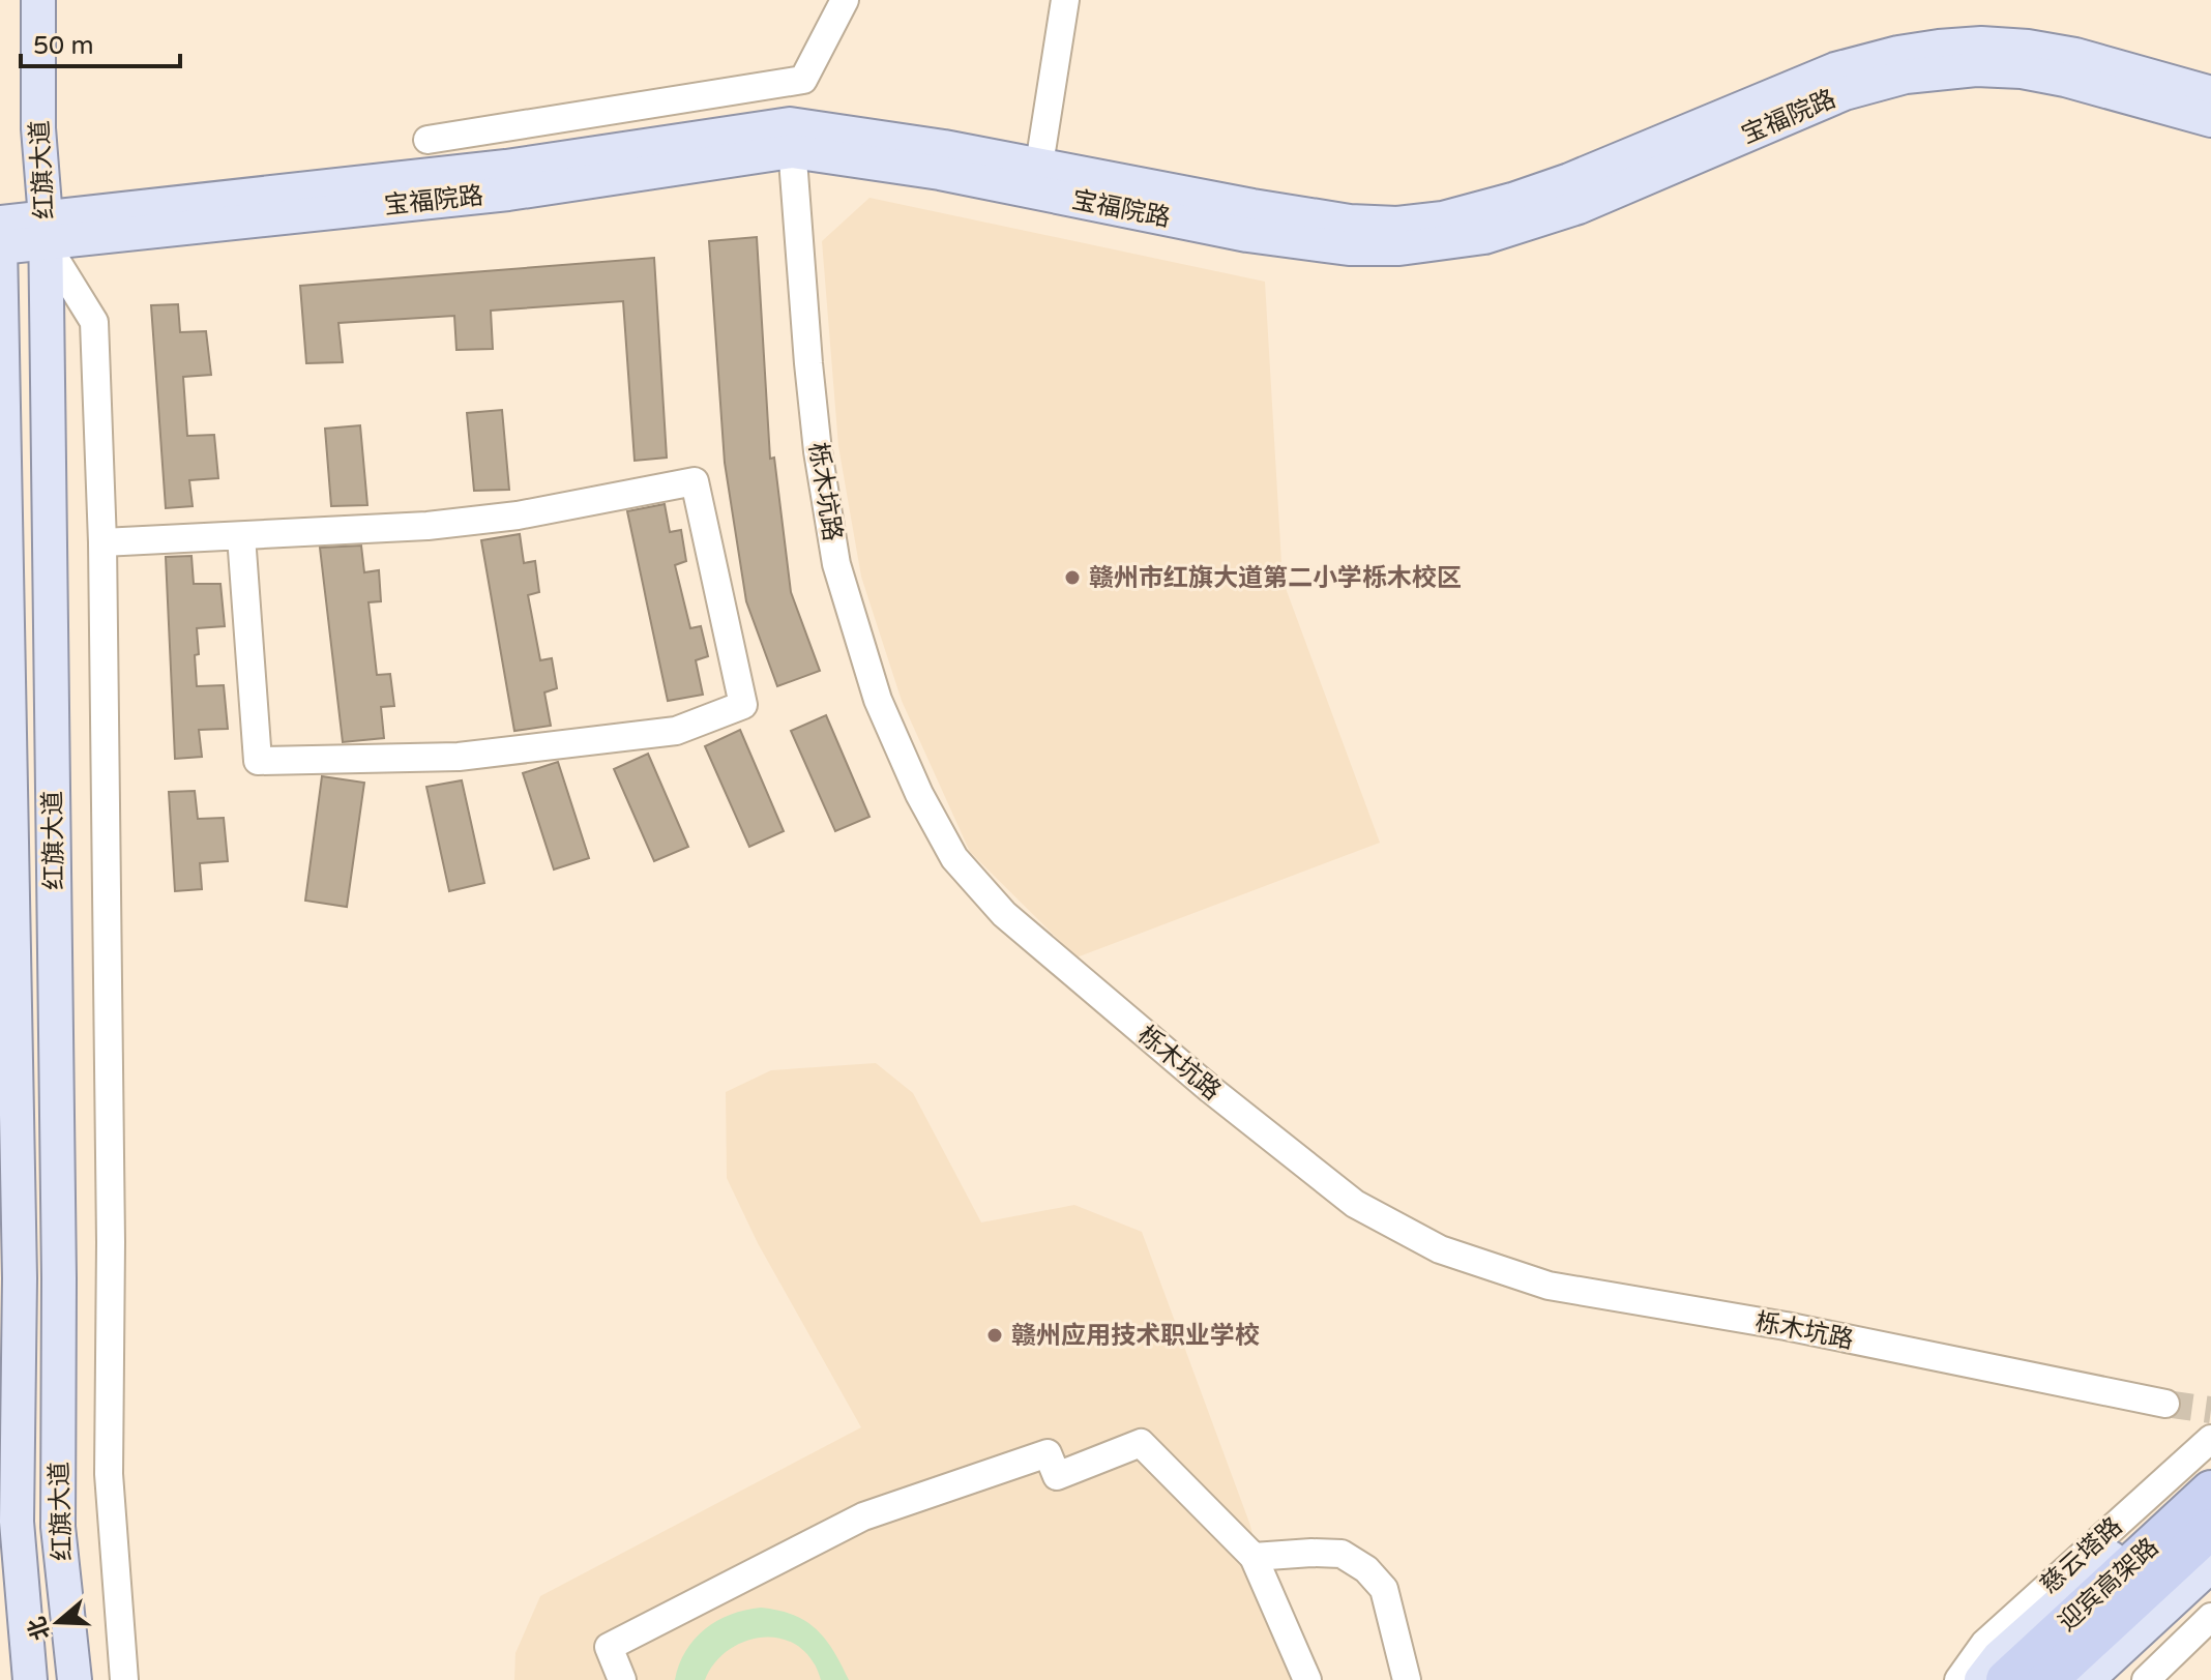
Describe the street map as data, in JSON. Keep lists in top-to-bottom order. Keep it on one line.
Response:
{"streets":{"highway":["迎宾高架路"],"main road":["宝福院路","红旗大道","慈云塔路"],"street":["栎木坑路"]},"crossings":[["宝福院路","红旗大道"],["宝福院路","栎木坑路"]],"places":["赣州市红旗大道第二小学栎木校区","赣州应用技术职业学校"],"scale_bar":"50 m","north":"left"}
